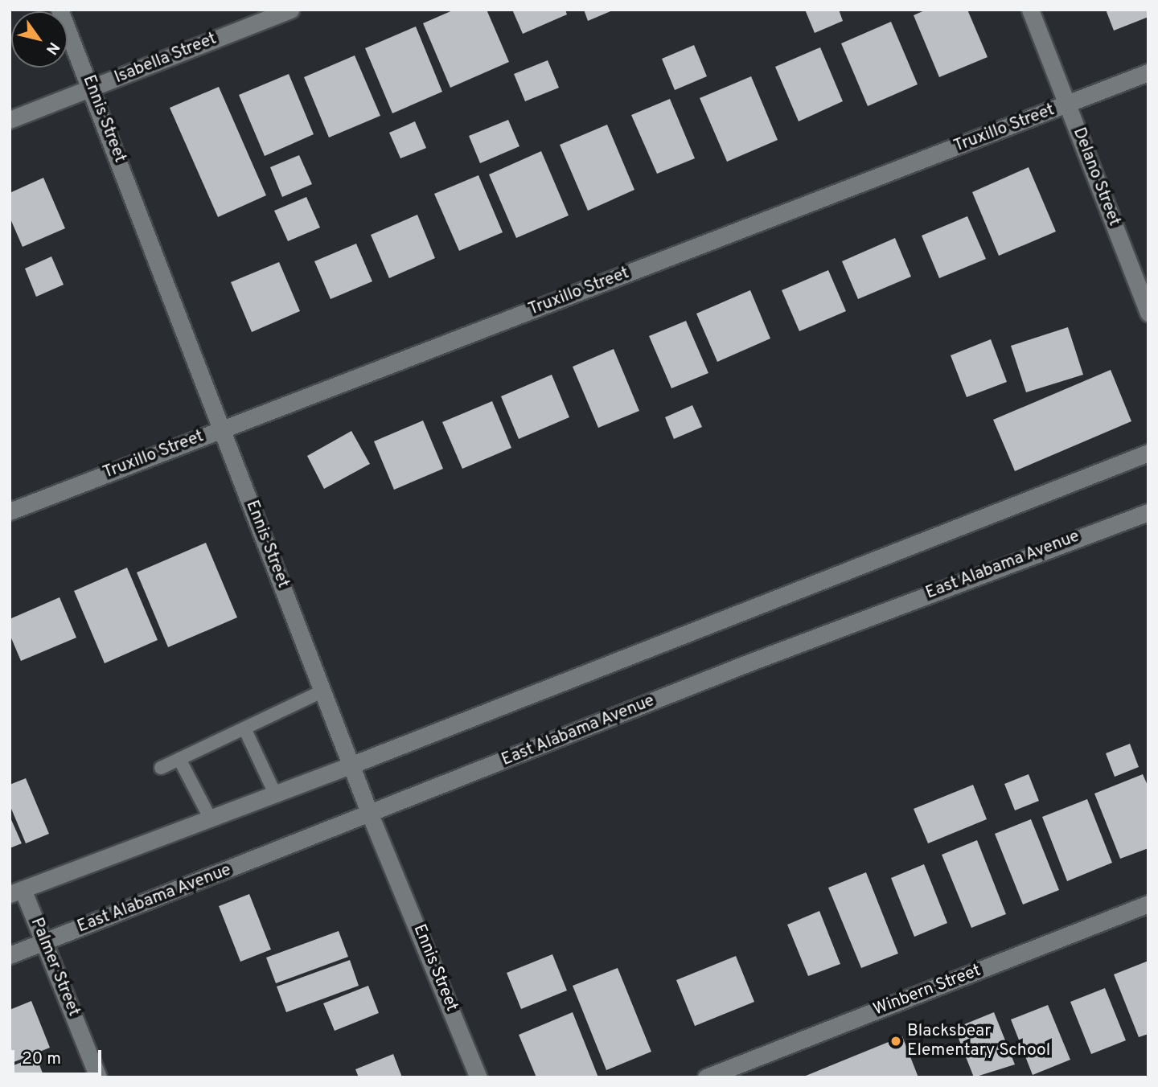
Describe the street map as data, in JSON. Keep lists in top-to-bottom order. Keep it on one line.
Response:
{"streets":{"street":["Isabella Street","Ennis Street","Truxillo Street","Delano Street","East Alabama Avenue","Palmer Street","Winbern Street"]},"crossings":[["Isabella Street","Ennis Street"],["Ennis Street","Truxillo Street"],["Ennis Street","East Alabama Avenue"],["Truxillo Street","Delano Street"],["East Alabama Avenue","Palmer Street"]],"places":["Blacksbear Elementary School"],"scale_bar":"20 m","north":"bottom right"}
